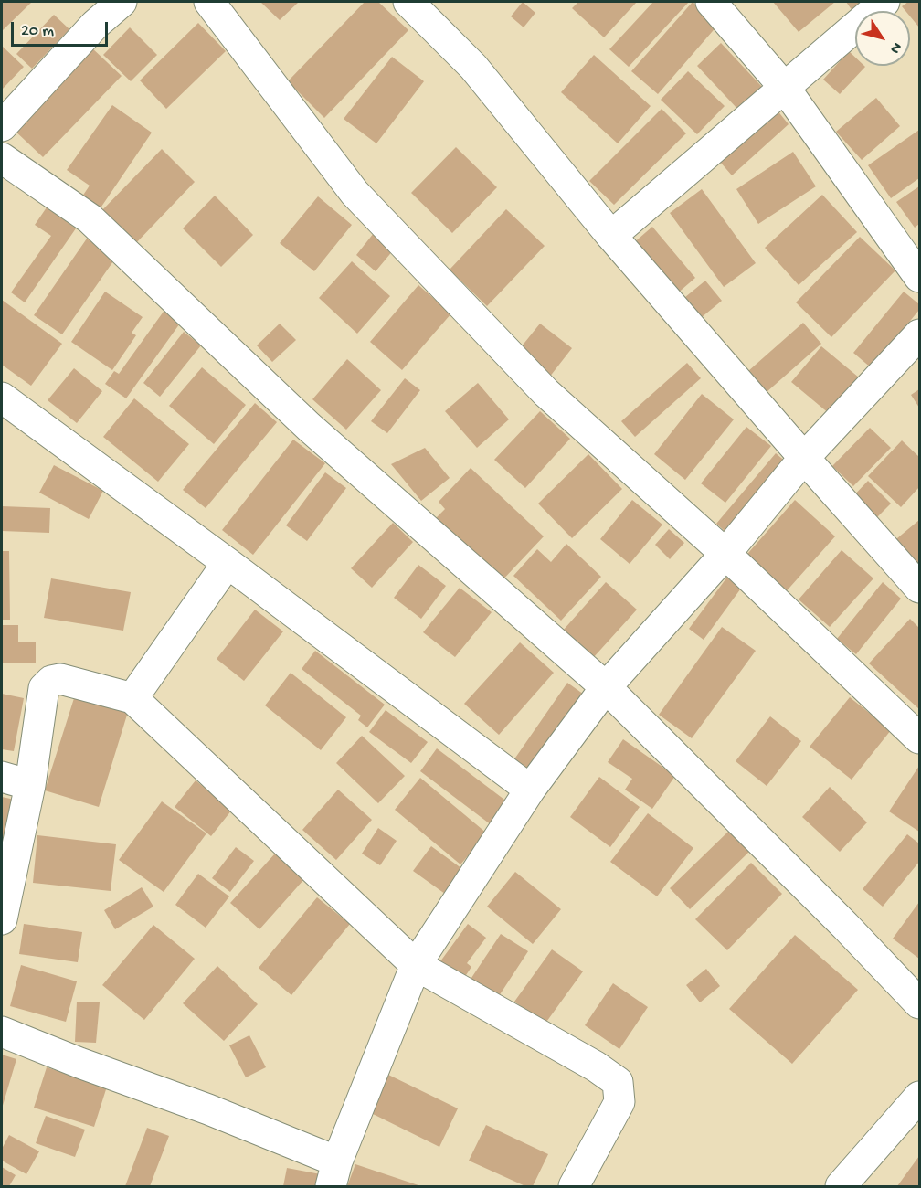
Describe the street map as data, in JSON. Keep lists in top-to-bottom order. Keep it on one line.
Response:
{"scale_bar":"20 m","north":"bottom right"}
